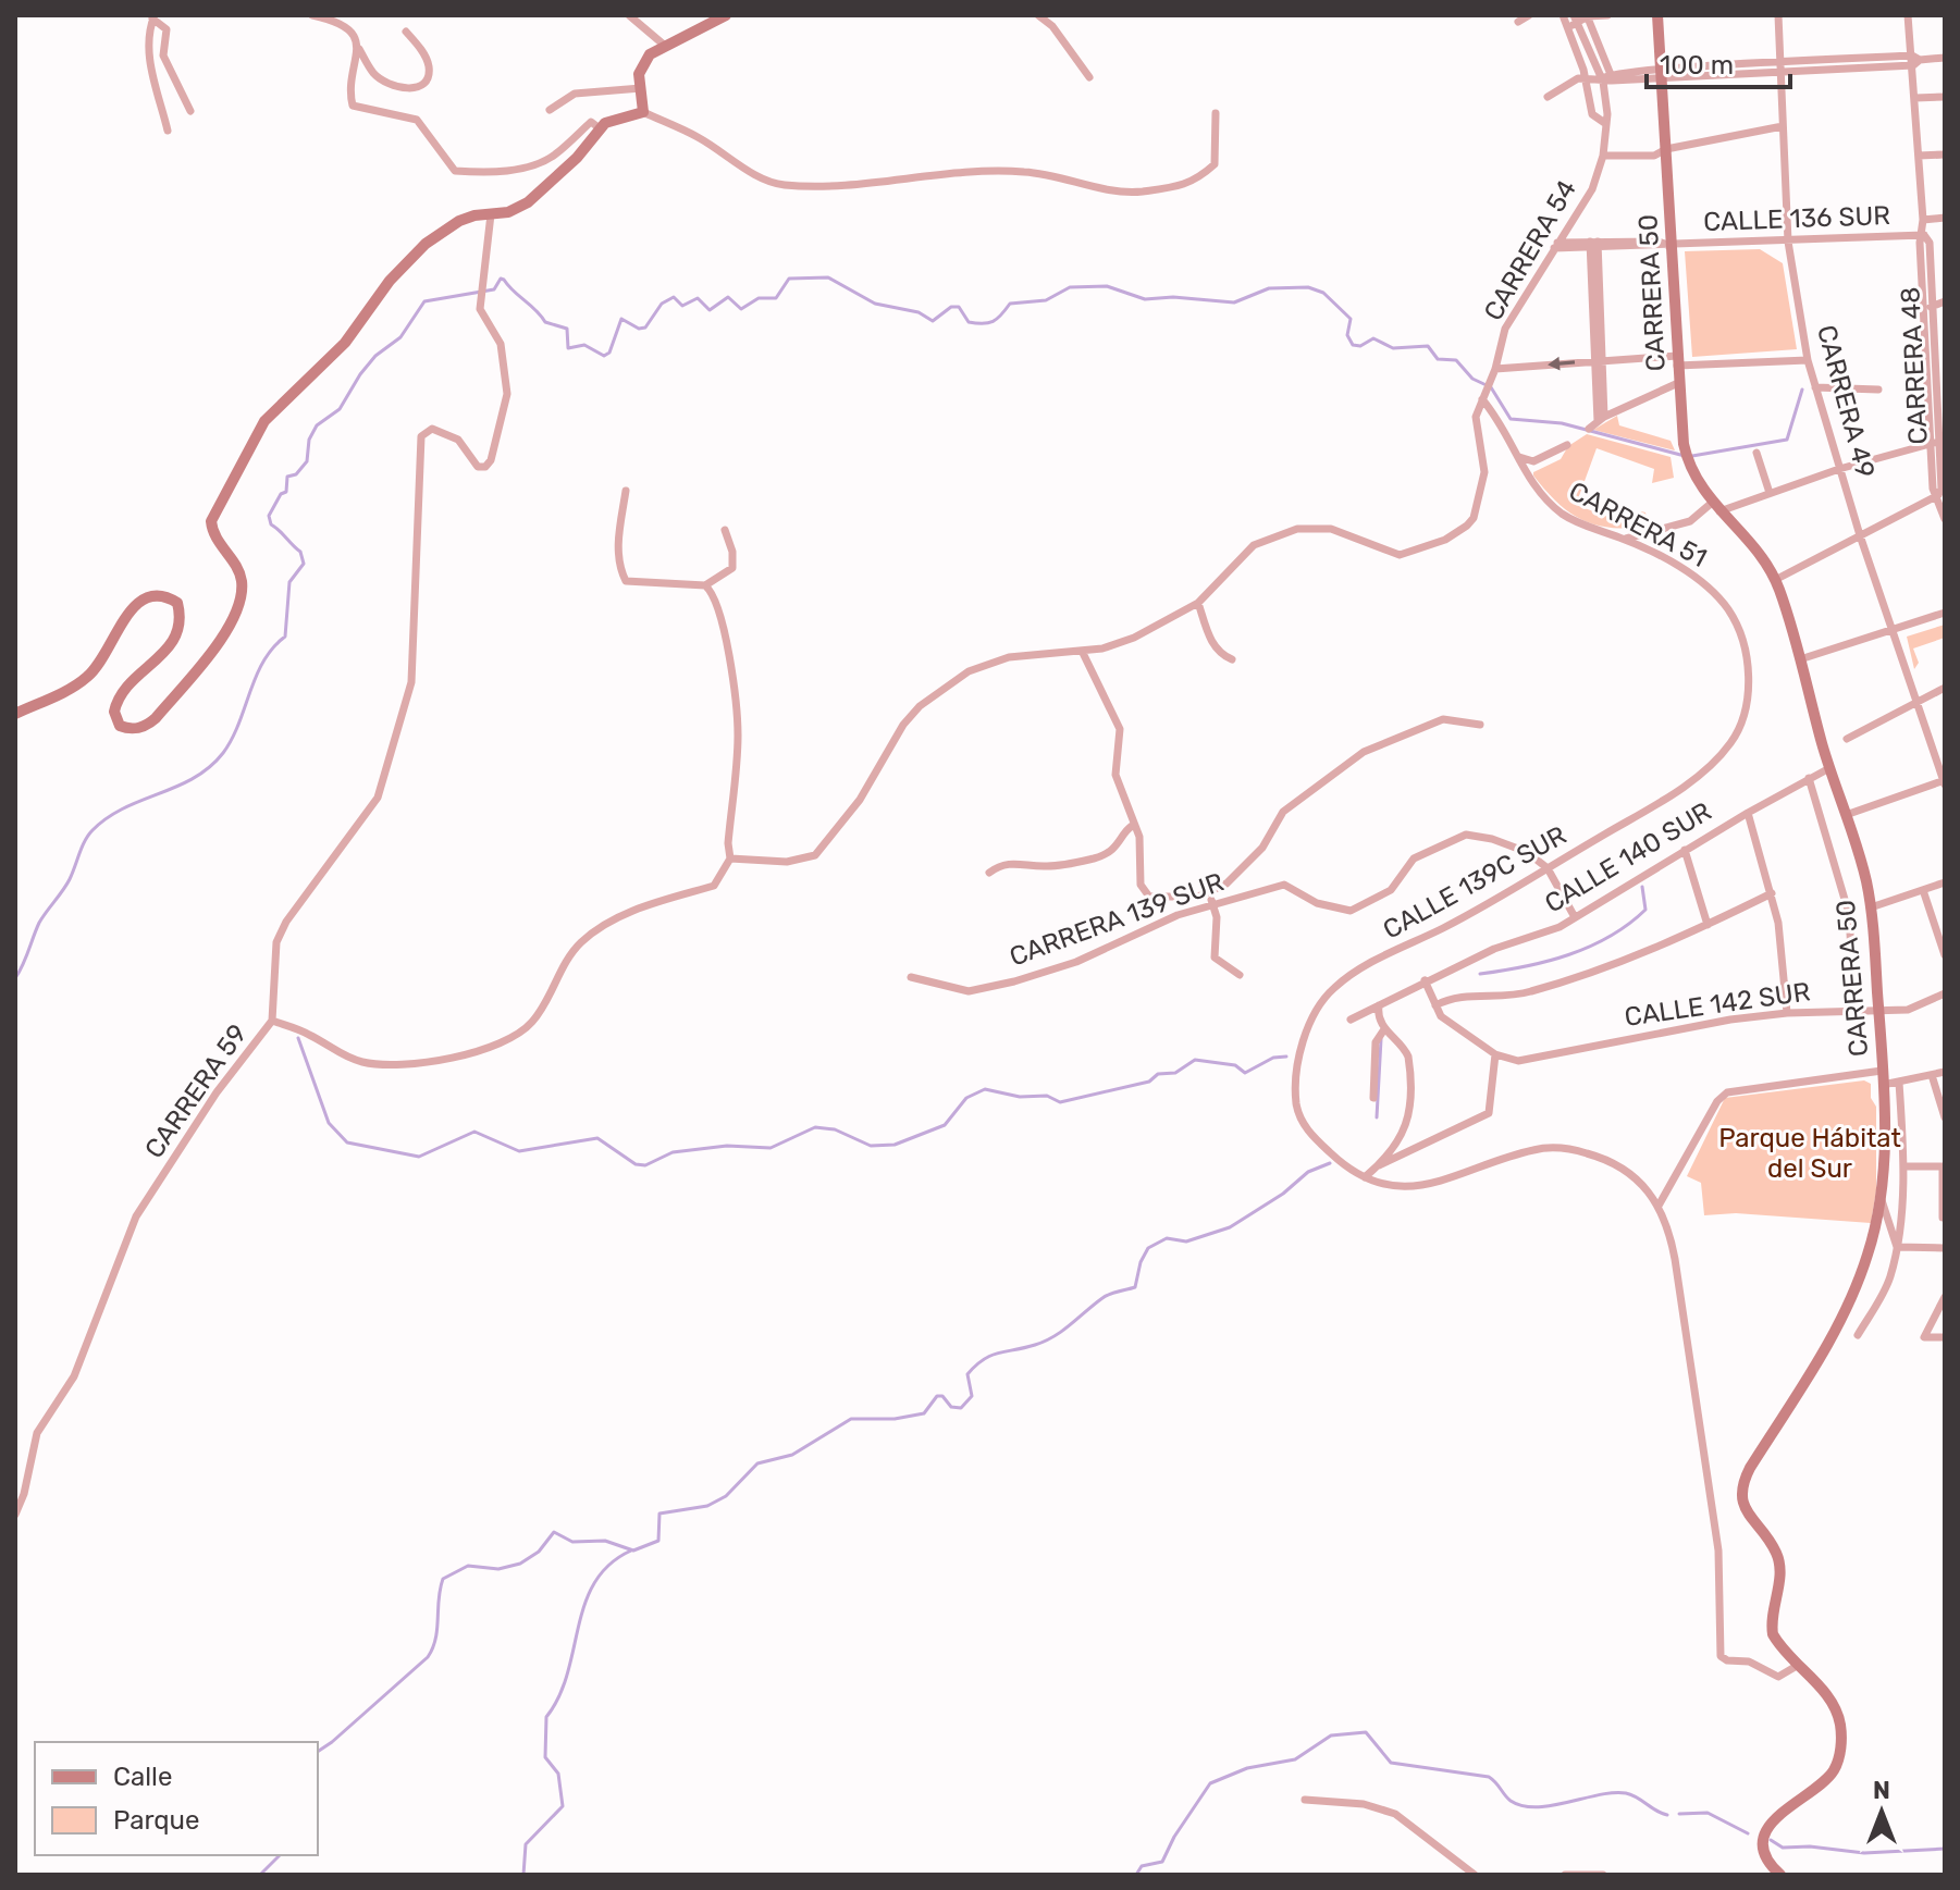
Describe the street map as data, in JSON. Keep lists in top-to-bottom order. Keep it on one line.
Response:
{"streets":{"main road":["CARRERA 50"],"street":["CALLE 136 SUR","CARRERA 54","CARRERA 48","CARRERA 49","CARRERA 51","CALLE 140 SUR","CALLE 139C SUR","CARRERA 139 SUR","CALLE 142 SUR","CARRERA 59"]},"crossings":[["CALLE 136 SUR","CARRERA 54"],["CALLE 136 SUR","CARRERA 50"],["CALLE 136 SUR","CARRERA 48"],["CALLE 136 SUR","CARRERA 49"],["CARRERA 54","CARRERA 51"],["CARRERA 50","CALLE 140 SUR"],["CARRERA 50","CALLE 142 SUR"],["CARRERA 51","CALLE 139C SUR"],["CALLE 139C SUR","CARRERA 139 SUR"]],"parks":["Parque Hábitat del Sur"],"legend":["Calle","Parque"],"scale_bar":"100 m","north":"top"}
